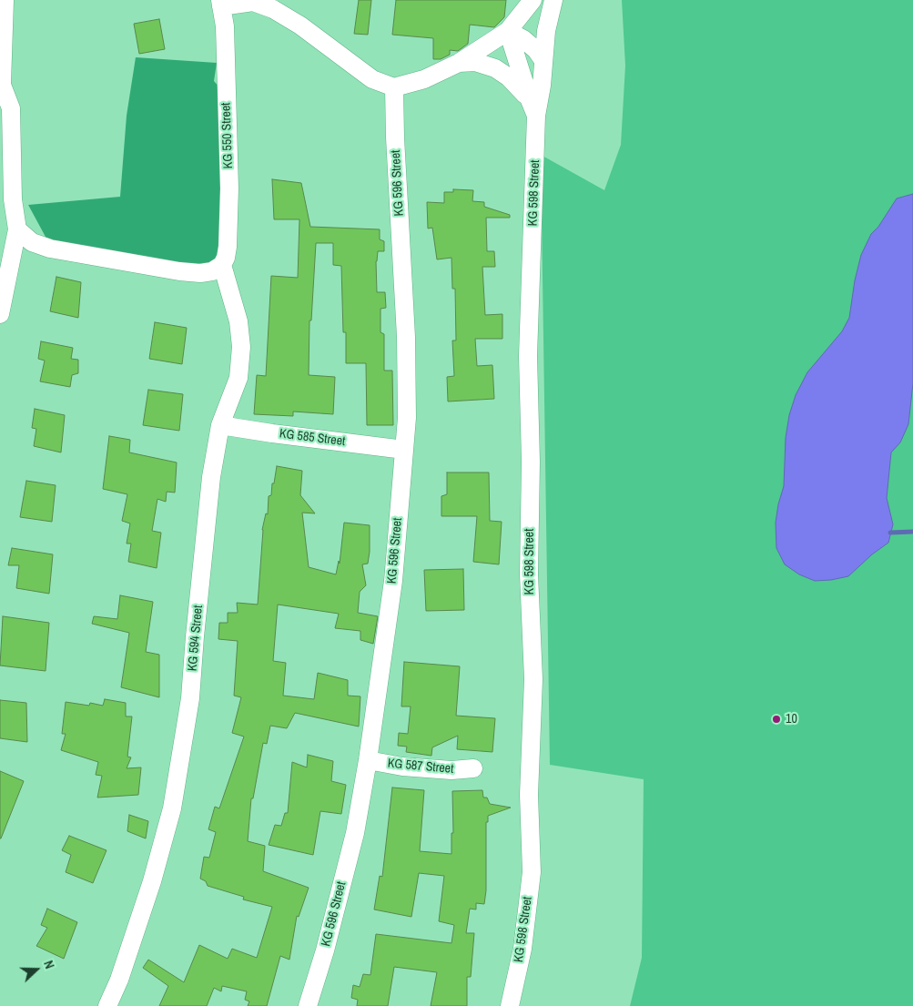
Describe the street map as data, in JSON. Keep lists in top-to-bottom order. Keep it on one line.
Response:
{"streets":{"street":["KG 550 Street","KG 596 Street","KG 598 Street","KG 585 Street","KG 594 Street","KG 587 Street"]},"crossings":[["KG 550 Street","KG 596 Street"],["KG 550 Street","KG 594 Street"],["KG 596 Street","KG 585 Street"],["KG 596 Street","KG 587 Street"],["KG 585 Street","KG 594 Street"]],"places":["10"],"north":"right"}
